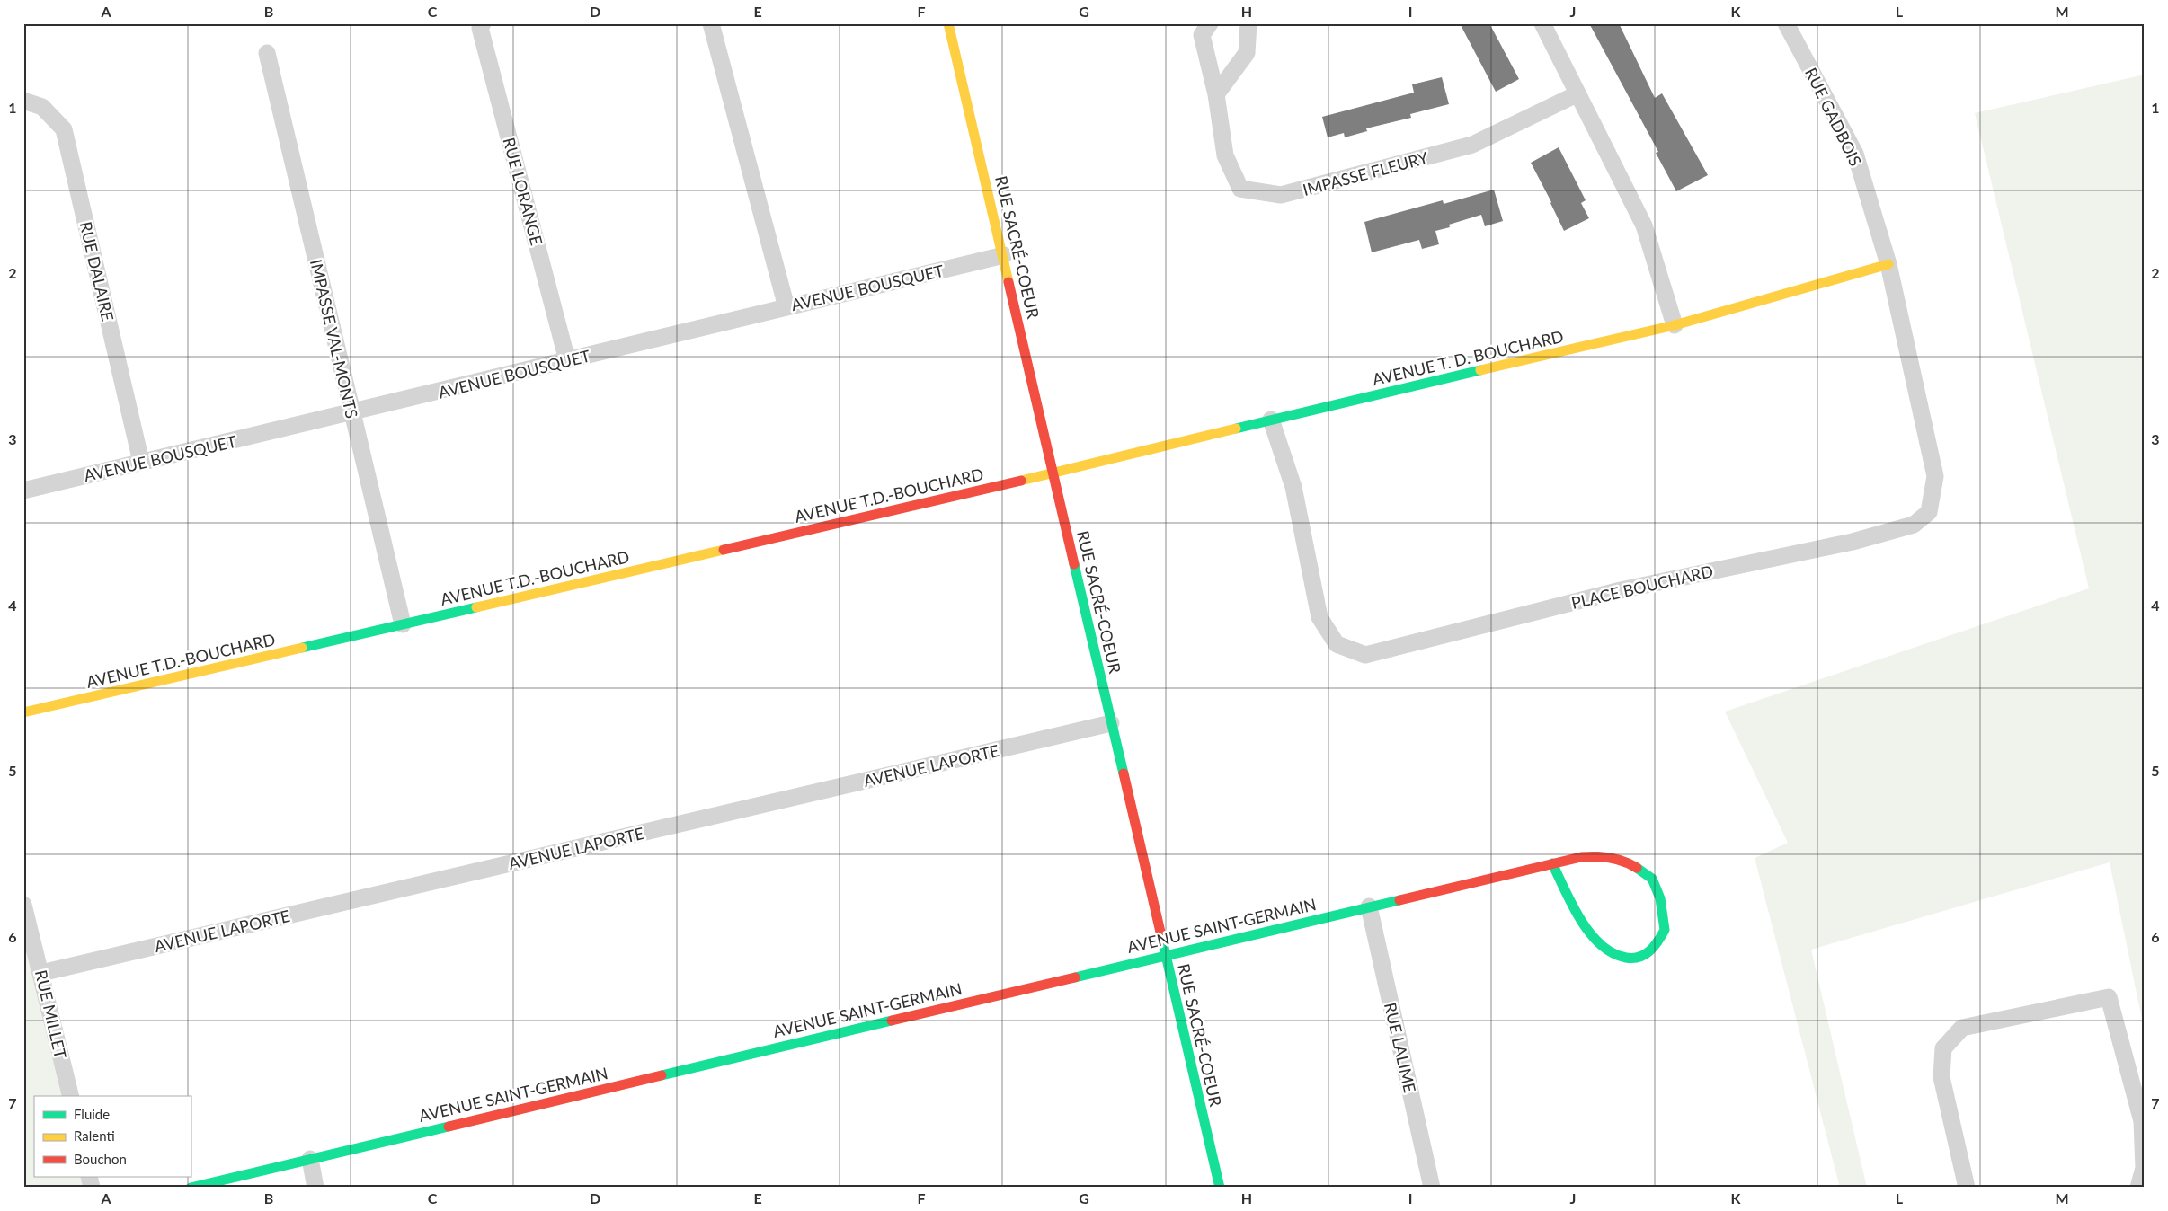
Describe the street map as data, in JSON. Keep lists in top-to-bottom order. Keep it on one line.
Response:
{"streets":{"street":["RUE GADBOIS","IMPASSE FLEURY","RUE LORANGE","RUE SACRÉ-COEUR","RUE DALAIRE","AVENUE BOUSQUET","IMPASSE VAL-MONTS","AVENUE T. D. BOUCHARD","AVENUE T.D.-BOUCHARD","PLACE BOUCHARD","AVENUE LAPORTE","AVENUE SAINT-GERMAIN","RUE MILLET","RUE LALIME"]},"crossings":[["RUE GADBOIS","AVENUE T. D. BOUCHARD"],["RUE GADBOIS","PLACE BOUCHARD"],["RUE LORANGE","AVENUE BOUSQUET"],["RUE SACRÉ-COEUR","AVENUE BOUSQUET"],["RUE SACRÉ-COEUR","AVENUE T. D. BOUCHARD"],["RUE SACRÉ-COEUR","AVENUE T.D.-BOUCHARD"],["RUE SACRÉ-COEUR","AVENUE LAPORTE"],["RUE SACRÉ-COEUR","AVENUE SAINT-GERMAIN"],["RUE DALAIRE","AVENUE BOUSQUET"],["AVENUE BOUSQUET","IMPASSE VAL-MONTS"],["IMPASSE VAL-MONTS","AVENUE T.D.-BOUCHARD"],["AVENUE T. D. BOUCHARD","AVENUE T.D.-BOUCHARD"],["AVENUE T. D. BOUCHARD","PLACE BOUCHARD"],["AVENUE LAPORTE","RUE MILLET"],["AVENUE SAINT-GERMAIN","RUE LALIME"]],"legend":["Fluide","Ralenti","Bouchon"],"grid":{"columns":["A","B","C","D","E","F","G","H","I","J","K","L","M"],"rows":["1","2","3","4","5","6","7"]}}
